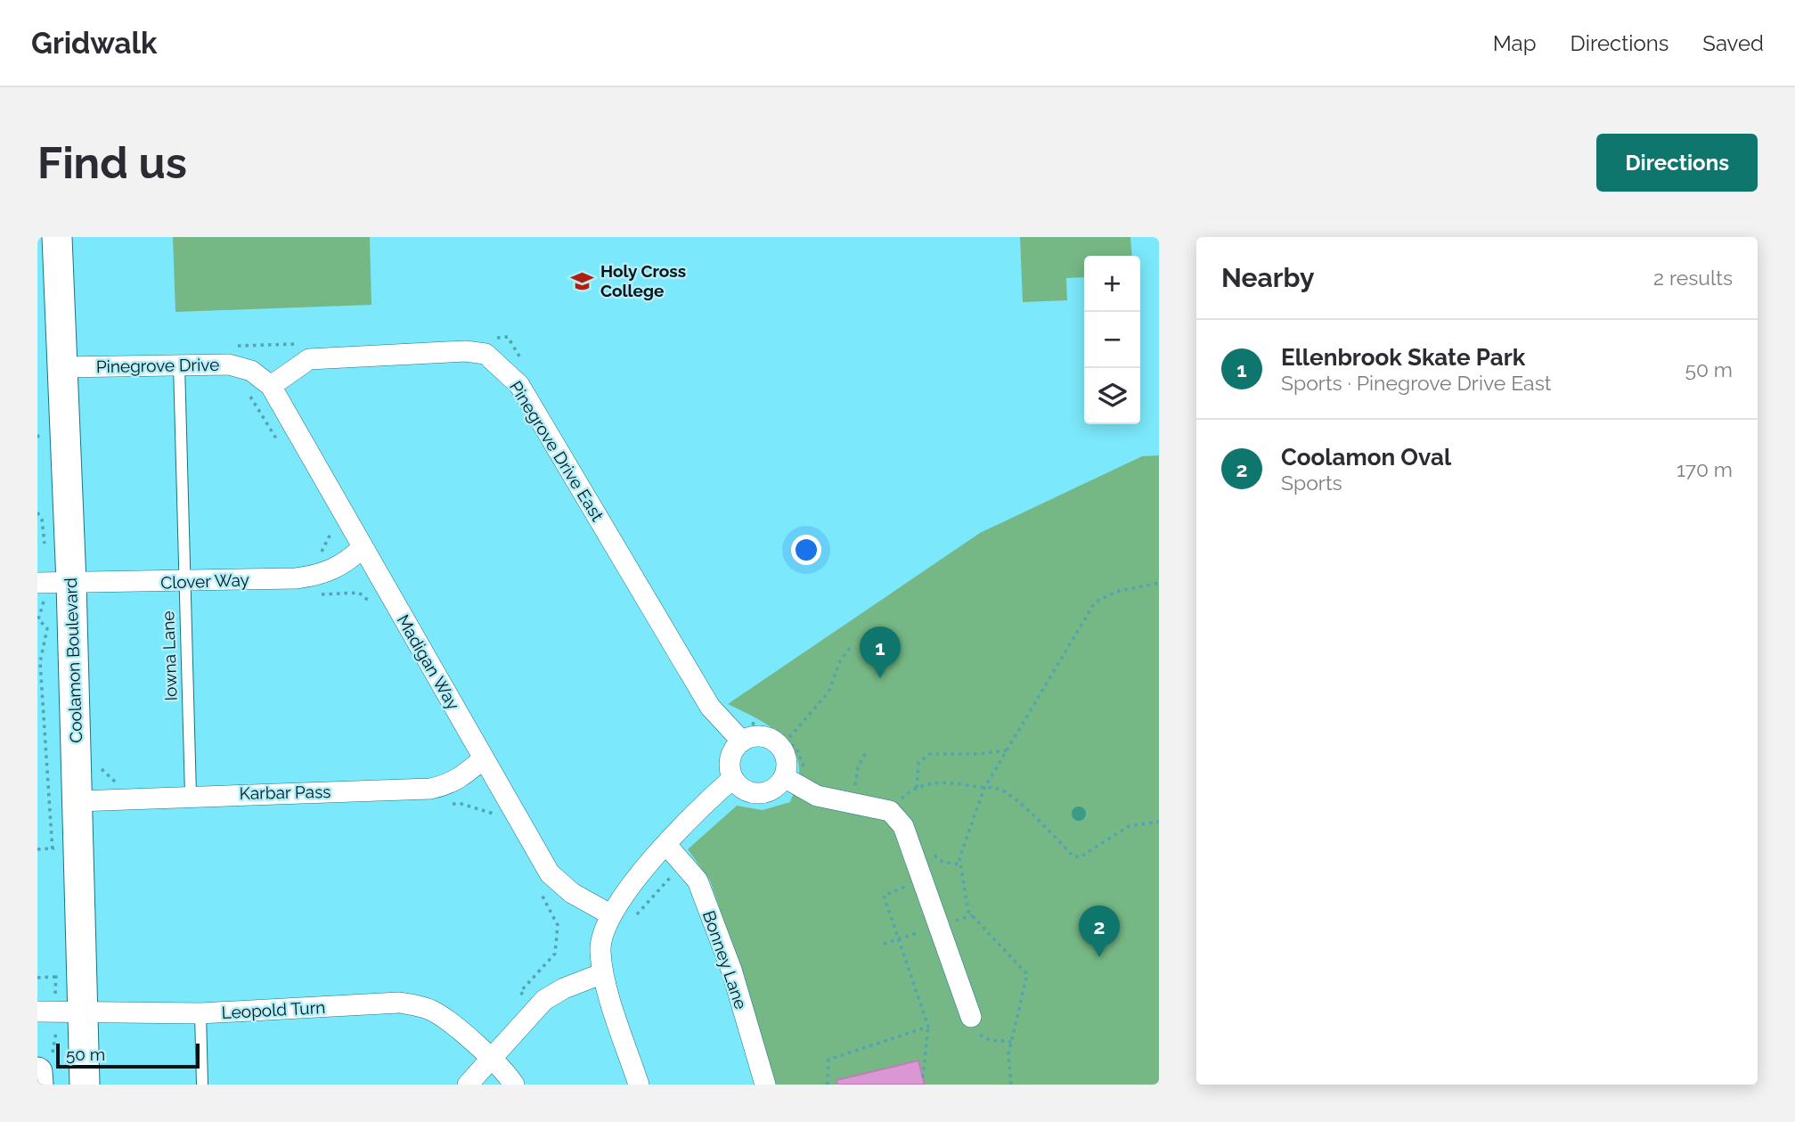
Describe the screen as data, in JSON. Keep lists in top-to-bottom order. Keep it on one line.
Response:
{"streets":{"street":["Pinegrove Drive","Pinegrove Drive East","Clover Way","Coolamon Boulevard","Madigan Way","Karbar Pass","Bonney Lane","Leopold Turn"],"lane":["Iowna Lane"]},"crossings":[["Pinegrove Drive","Pinegrove Drive East"],["Pinegrove Drive","Iowna Lane"],["Pinegrove Drive","Coolamon Boulevard"],["Pinegrove Drive","Madigan Way"],["Pinegrove Drive East","Madigan Way"],["Clover Way","Iowna Lane"],["Clover Way","Coolamon Boulevard"],["Clover Way","Madigan Way"],["Iowna Lane","Karbar Pass"],["Coolamon Boulevard","Karbar Pass"],["Coolamon Boulevard","Leopold Turn"],["Madigan Way","Karbar Pass"]],"places":{"school or university":["Holy Cross College"]},"scale_bar":"50 m","page":{"header":"Gridwalk","nav":["Map","Directions","Saved"],"buttons":"Directions","title":"Find us","heading":["Nearby","2 results"],"map_buttons":["+","−"],"list":[{"mark":"1","name":"Ellenbrook Skate Park","note":"Sports · Pinegrove Drive East","value":"50 m"},{"mark":"2","name":"Coolamon Oval","note":"Sports","value":"170 m"}],"pins":["1","2"],"scale":"50 m"}}
